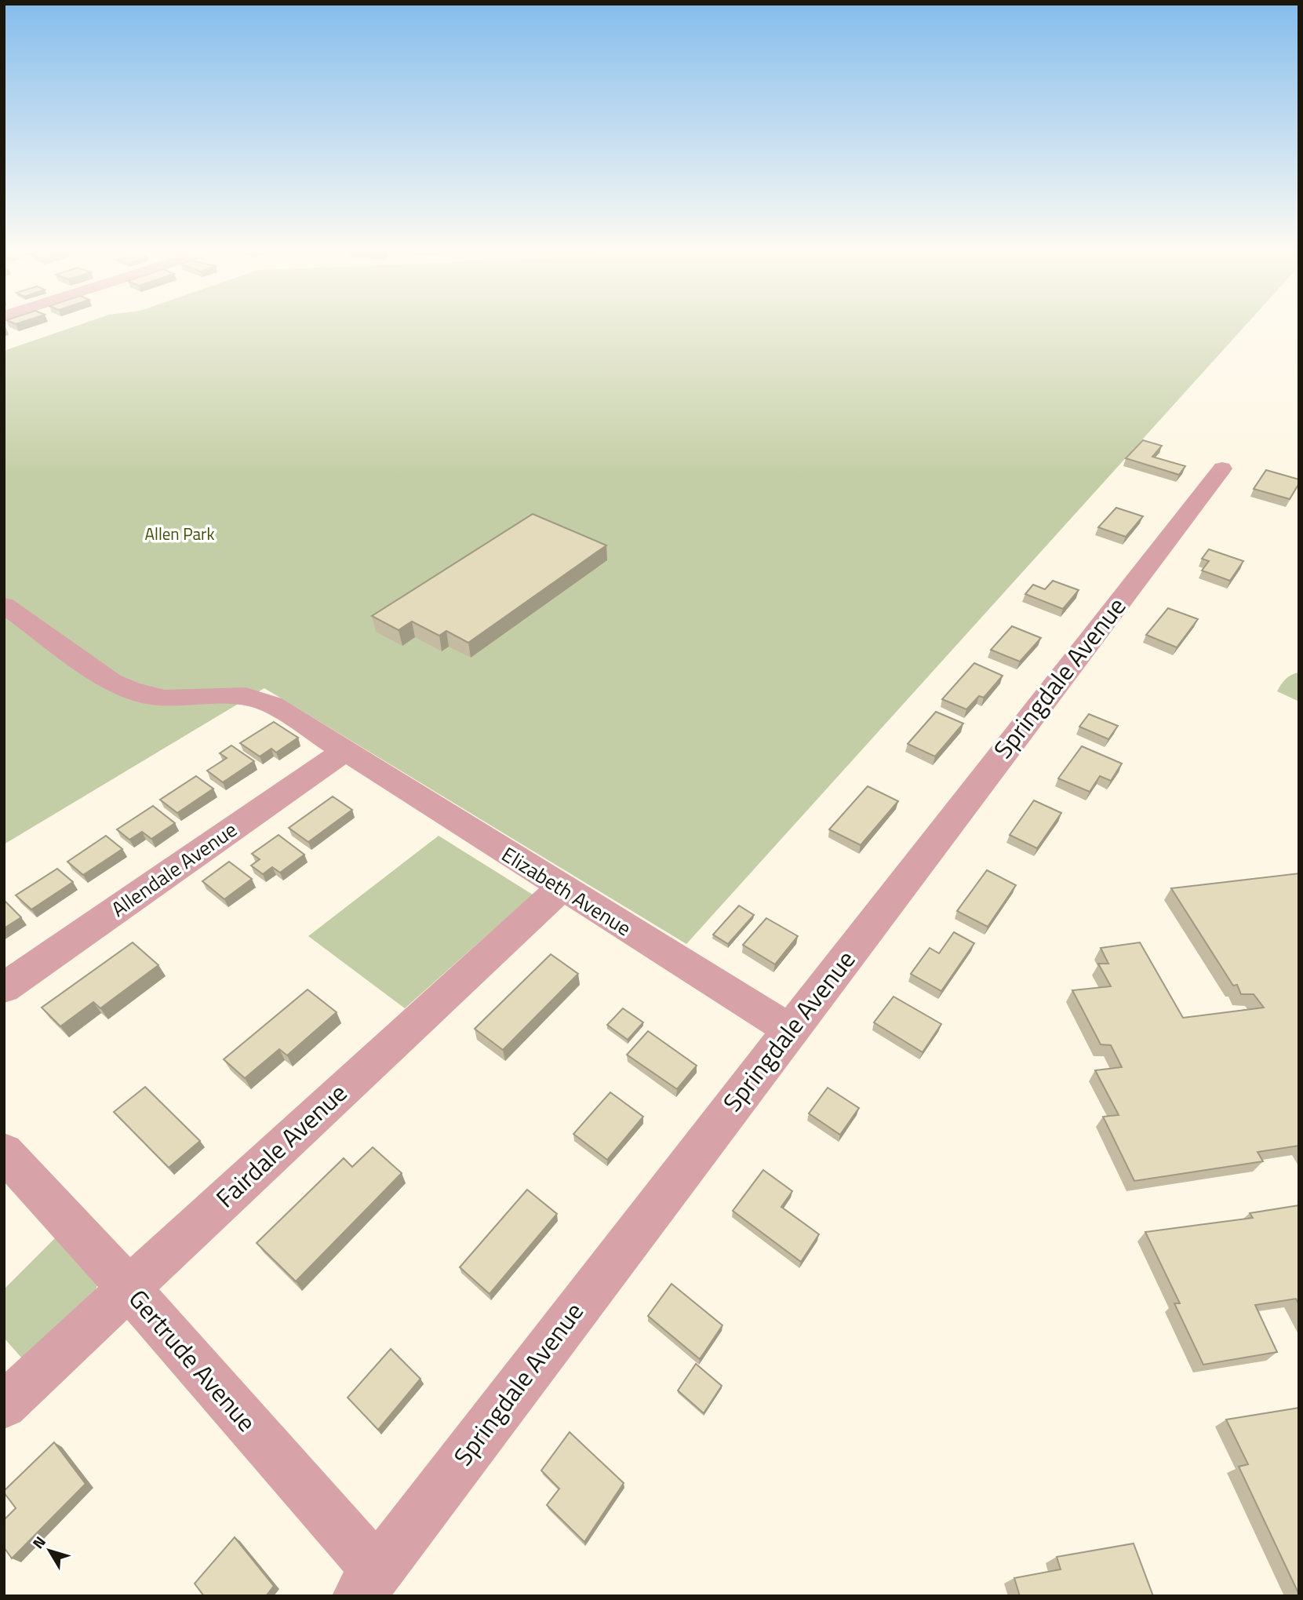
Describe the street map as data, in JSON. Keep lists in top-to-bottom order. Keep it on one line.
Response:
{"streets":{"street":["Springdale Avenue","Allendale Avenue","Elizabeth Avenue","Fairdale Avenue","Gertrude Avenue"]},"crossings":[["Springdale Avenue","Elizabeth Avenue"],["Springdale Avenue","Gertrude Avenue"],["Allendale Avenue","Elizabeth Avenue"],["Elizabeth Avenue","Fairdale Avenue"],["Fairdale Avenue","Gertrude Avenue"]],"parks":["Allen Park"],"north":"top left"}
